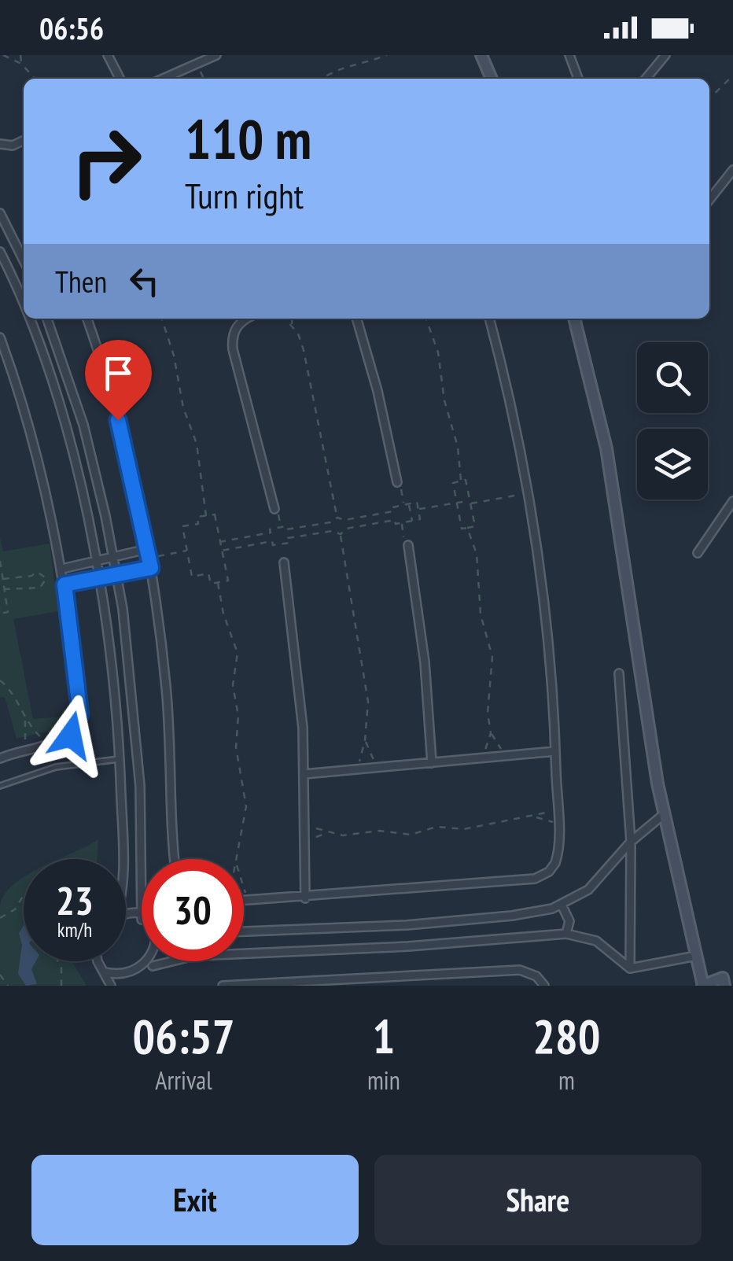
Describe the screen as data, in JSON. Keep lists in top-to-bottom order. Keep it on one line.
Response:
{"page":{"status":"06:56","turn":["110 m","Turn right"],"then":"Then","speed":"23 km/h","limit":"30","eta":["06:57","Arrival","1","min","280","m"],"buttons":["Exit","Share"]}}
